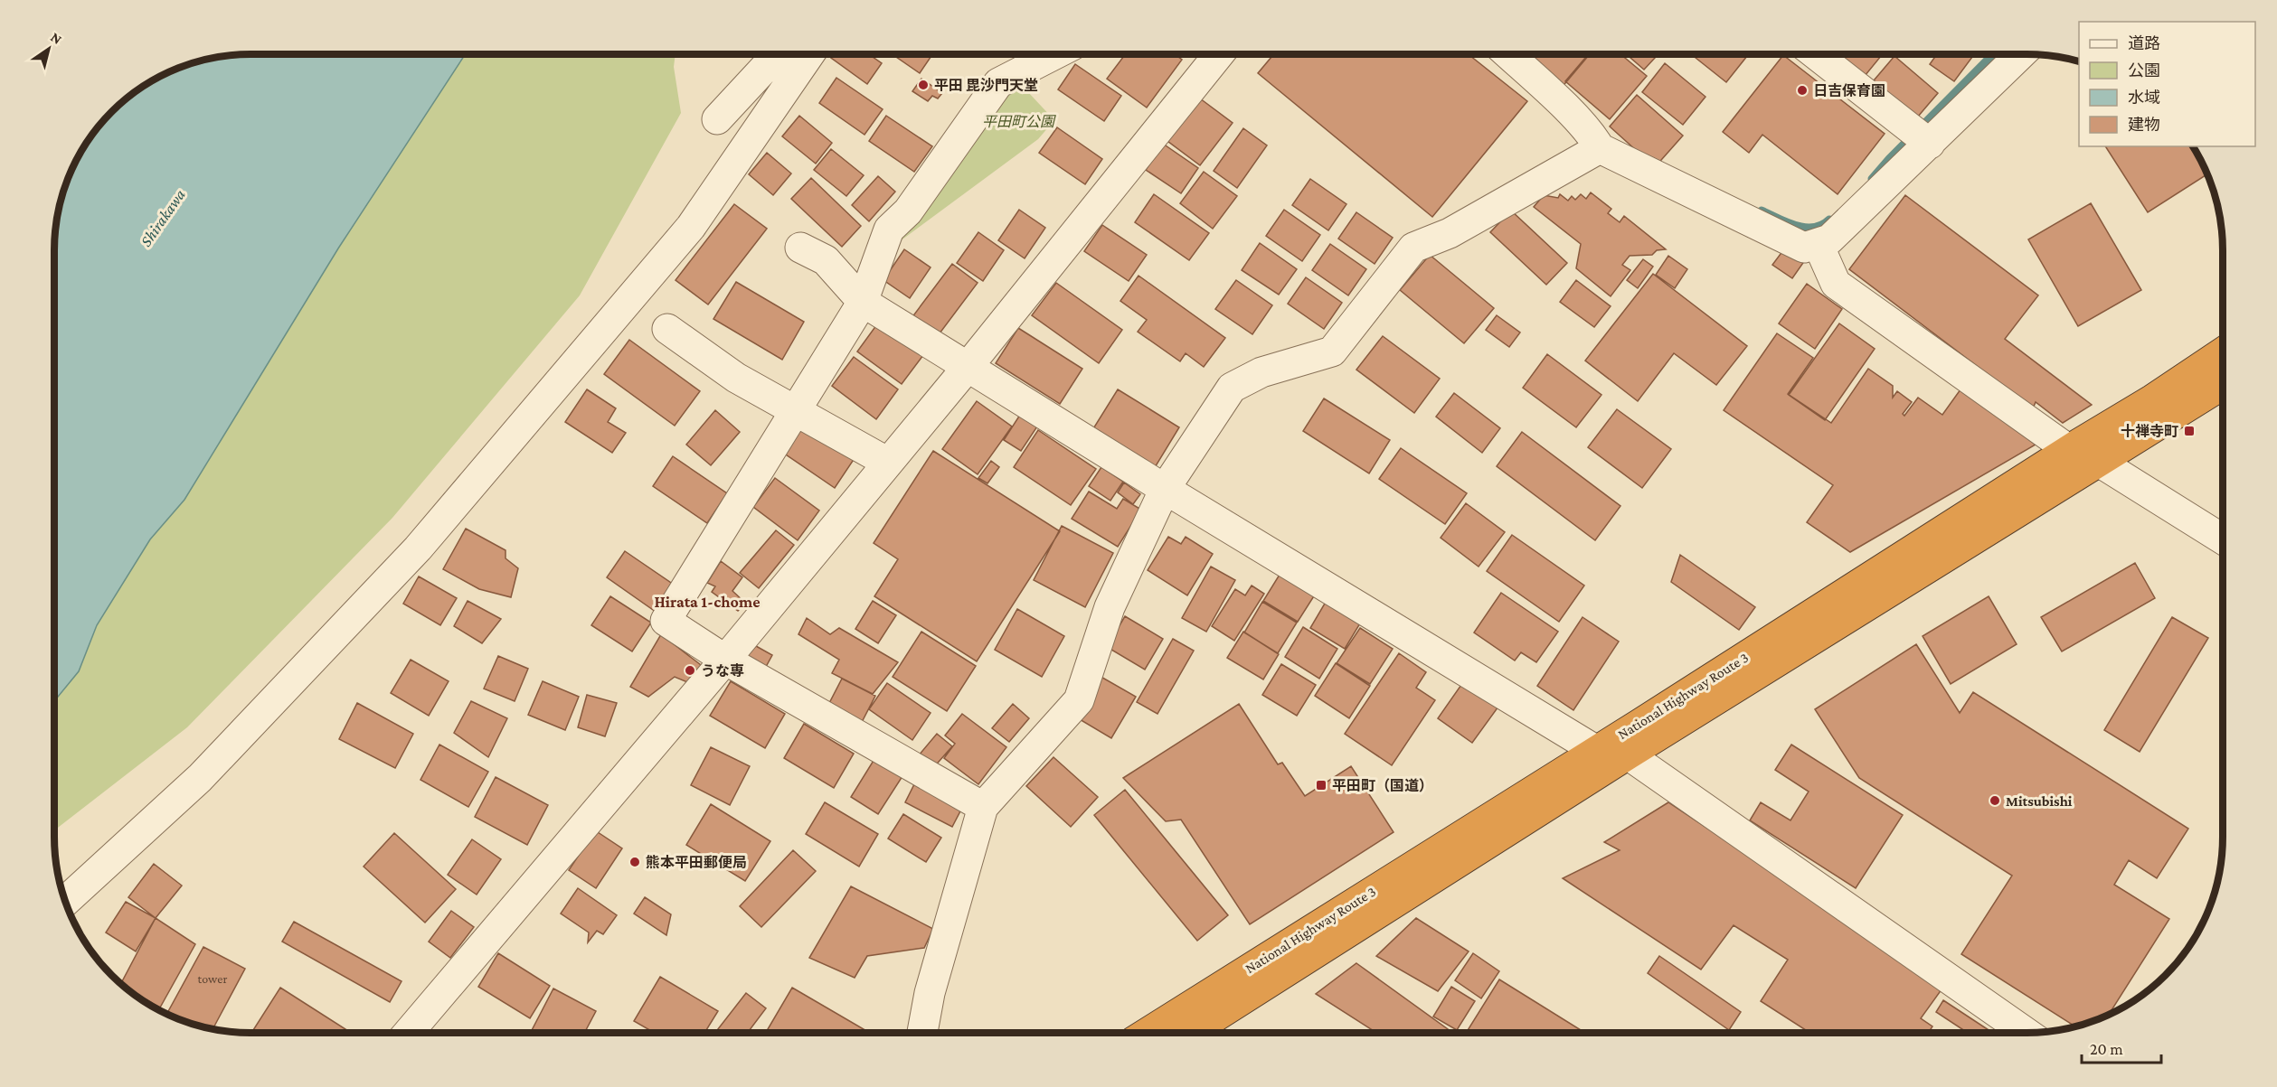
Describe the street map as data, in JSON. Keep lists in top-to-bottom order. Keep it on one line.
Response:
{"streets":{"highway":["National Highway Route 3"]},"districts":["Hirata 1-chome"],"water":["Shirakawa"],"parks":["平田町公園"],"places":{"other":["平田 毘沙門天堂","日吉保育園","うな専","Mitsubishi","熊本平田郵便局"],"transit":["十禅寺町","平田町（国道）"]},"house_numbers":["tower"],"legend":["道路","公園","水域","建物"],"scale_bar":"20 m","north":"top right"}
